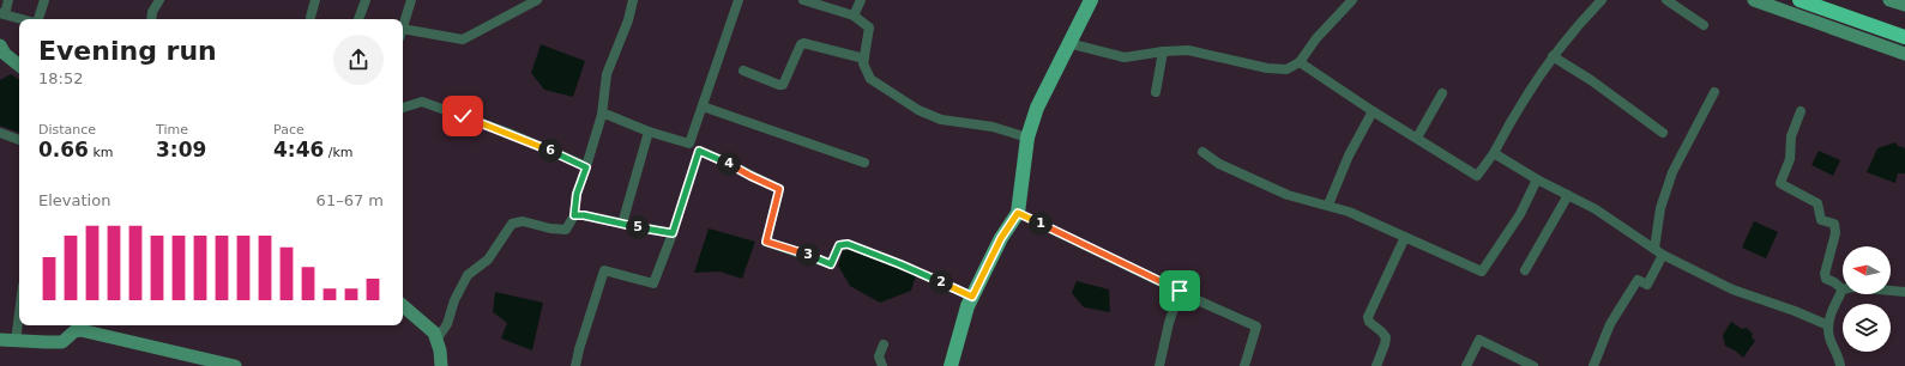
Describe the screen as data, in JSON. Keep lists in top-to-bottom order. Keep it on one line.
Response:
{"north":"left","page":{"heading":["Evening run","18:52"],"stats":[["Distance","0.66 km"],["Time","3:09"],["Pace","4:46 /km"]],"pins":["6","4","1","5","3","2"],"chart":["Elevation","61–67 m"]}}
